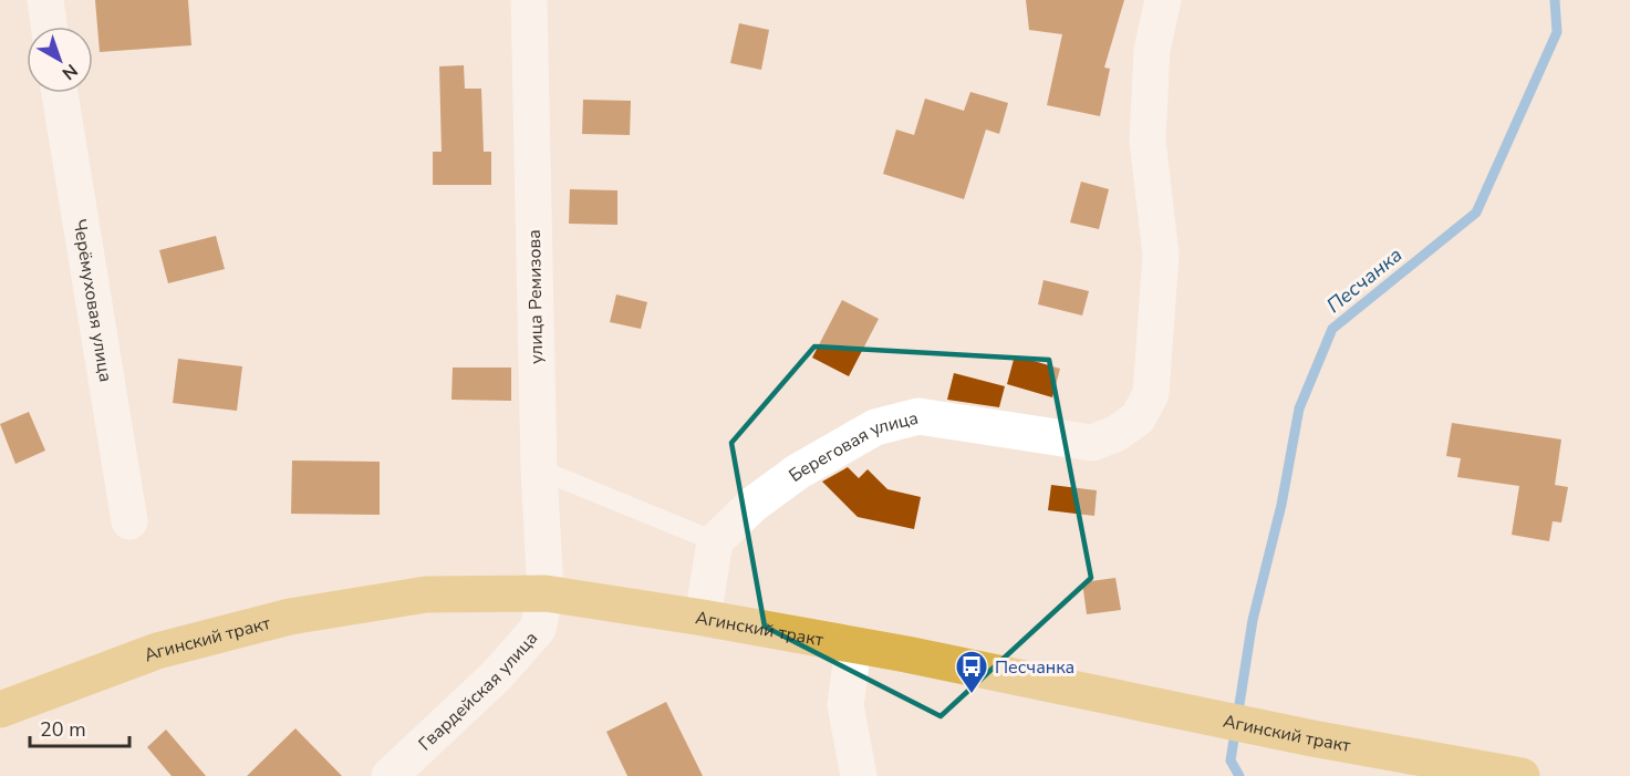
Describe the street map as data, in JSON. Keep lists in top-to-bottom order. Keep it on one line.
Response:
{"streets":{"highway":["Агинский тракт"],"street":["улица Ремизова","Черёмуховая улица","Береговая улица","Гвардейская улица"]},"crossings":[["улица Ремизова","Агинский тракт"],["улица Ремизова","Гвардейская улица"],["Агинский тракт","Гвардейская улица"]],"water":["Песчанка"],"places":{"bus stop":["Песчанка"]},"scale_bar":"20 m","north":"bottom right"}
